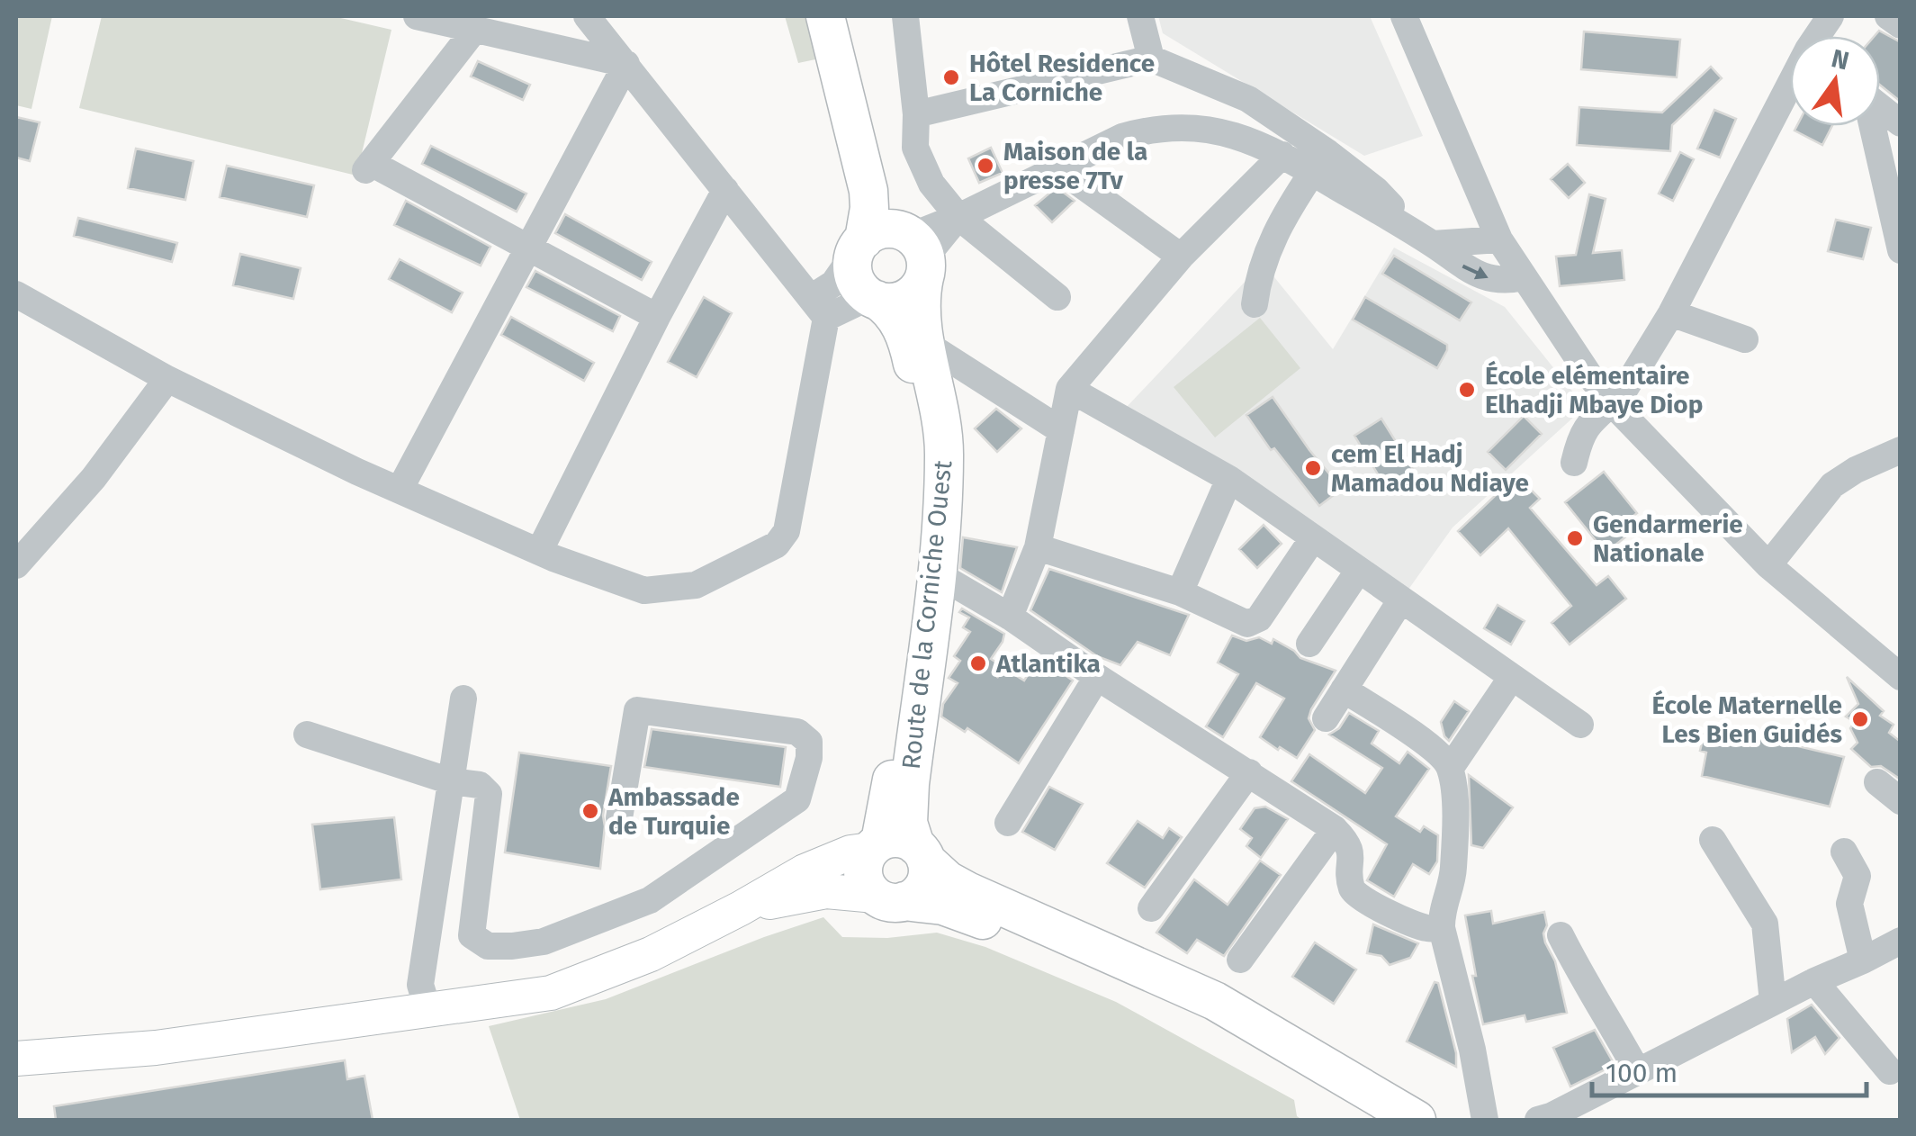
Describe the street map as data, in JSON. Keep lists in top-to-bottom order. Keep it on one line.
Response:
{"streets":{"highway":["Route de la Corniche Ouest"]},"places":["Hôtel Residence La Corniche","Maison de la presse 7Tv","École elémentaire Elhadji Mbaye Diop","cem El Hadj Mamadou Ndiaye","Gendarmerie Nationale","Atlantika","École Maternelle Les Bien Guidés","Ambassade de Turquie"],"scale_bar":"100 m","north":"top"}
